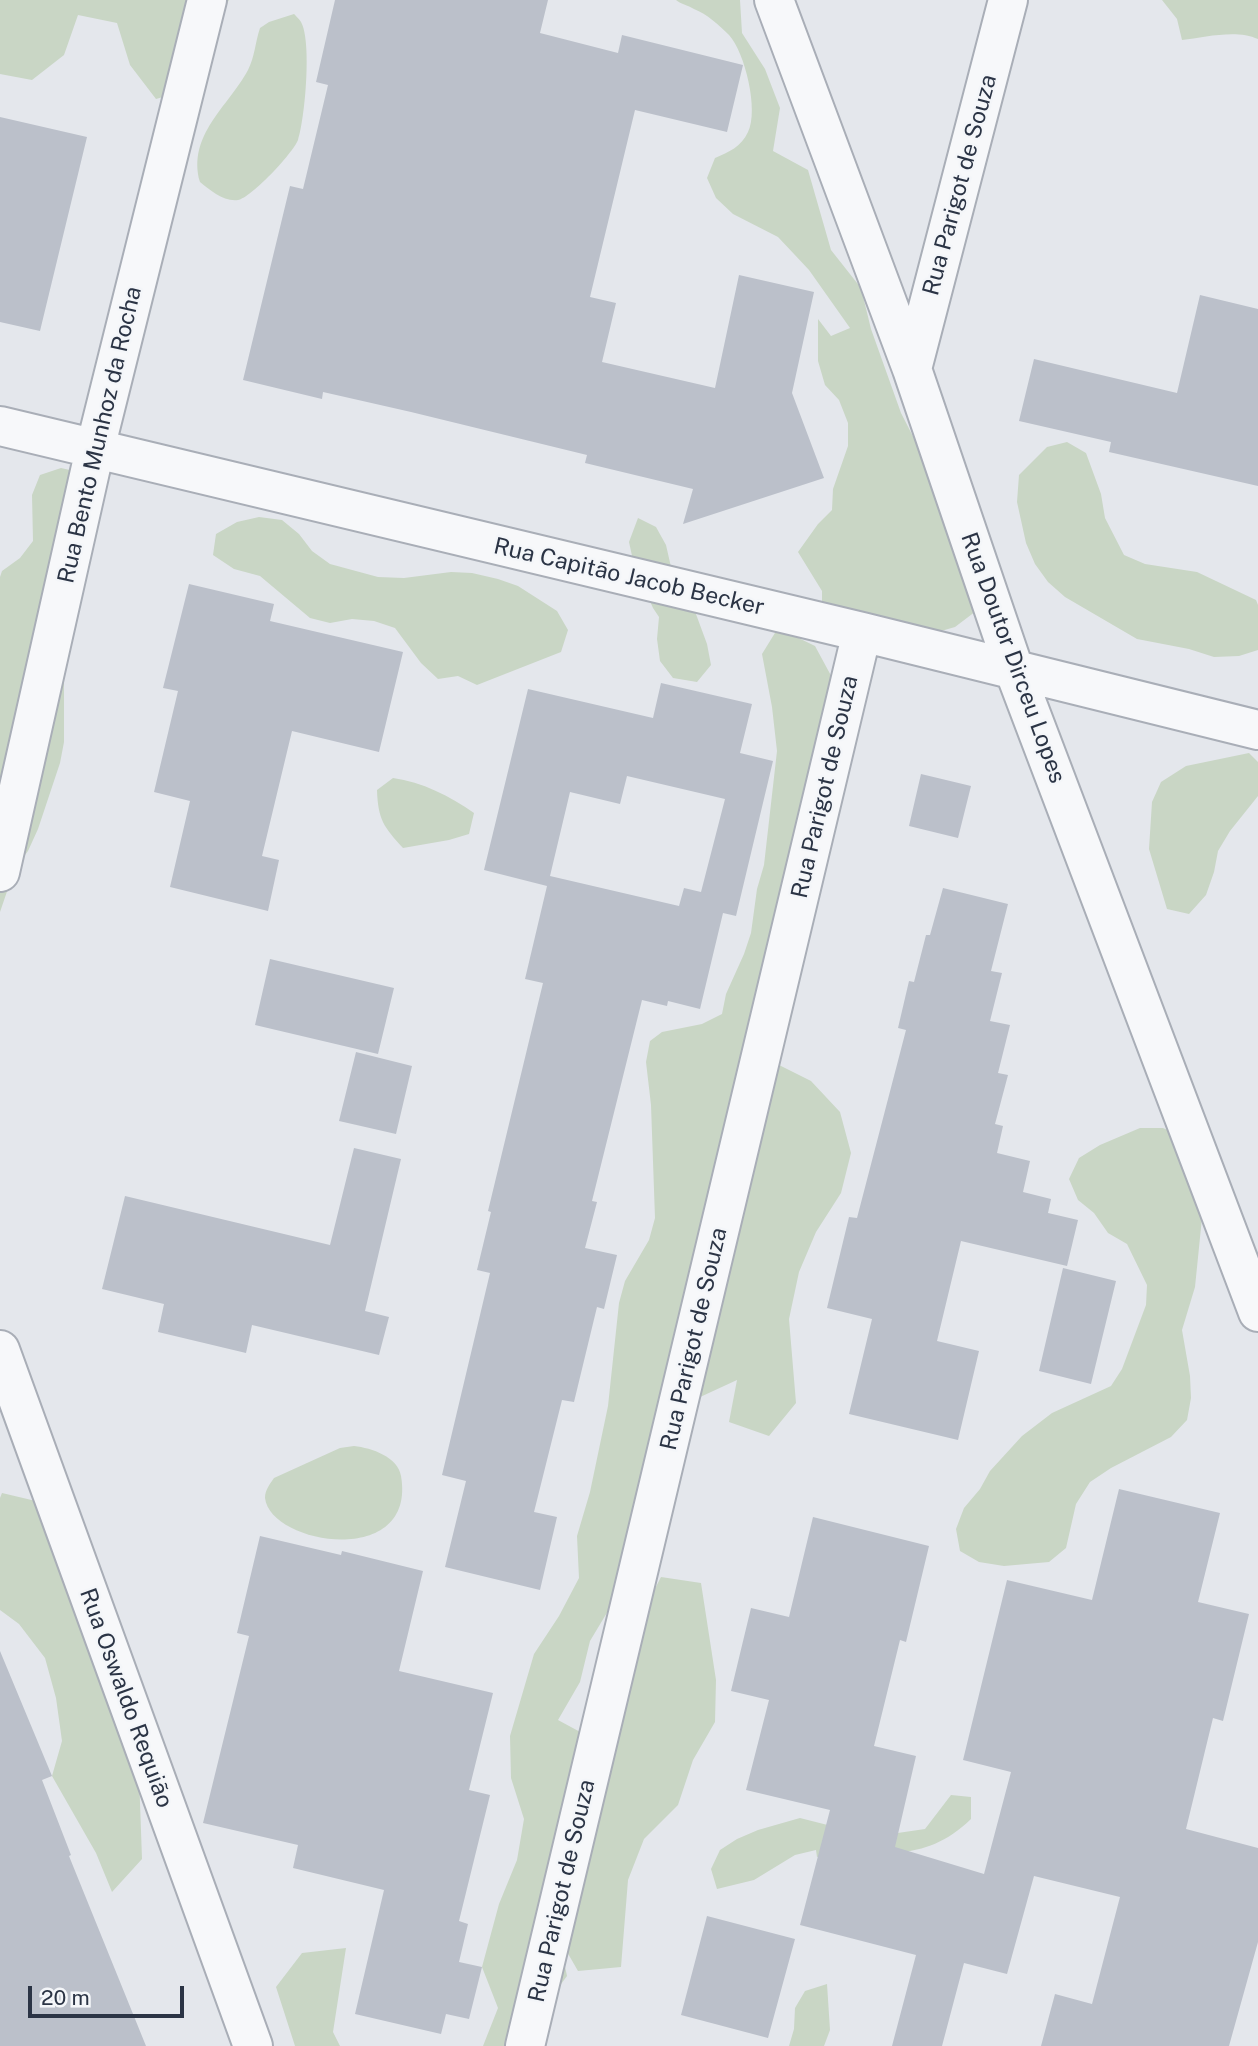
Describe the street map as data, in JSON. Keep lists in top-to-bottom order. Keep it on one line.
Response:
{"streets":{"street":["Rua Parigot de Souza","Rua Bento Munhoz da Rocha","Rua Capitão Jacob Becker","Rua Doutor Dirceu Lopes","Rua Oswaldo Requião"]},"crossings":[["Rua Parigot de Souza","Rua Capitão Jacob Becker"],["Rua Parigot de Souza","Rua Doutor Dirceu Lopes"],["Rua Bento Munhoz da Rocha","Rua Capitão Jacob Becker"],["Rua Capitão Jacob Becker","Rua Doutor Dirceu Lopes"]],"scale_bar":"20 m"}
